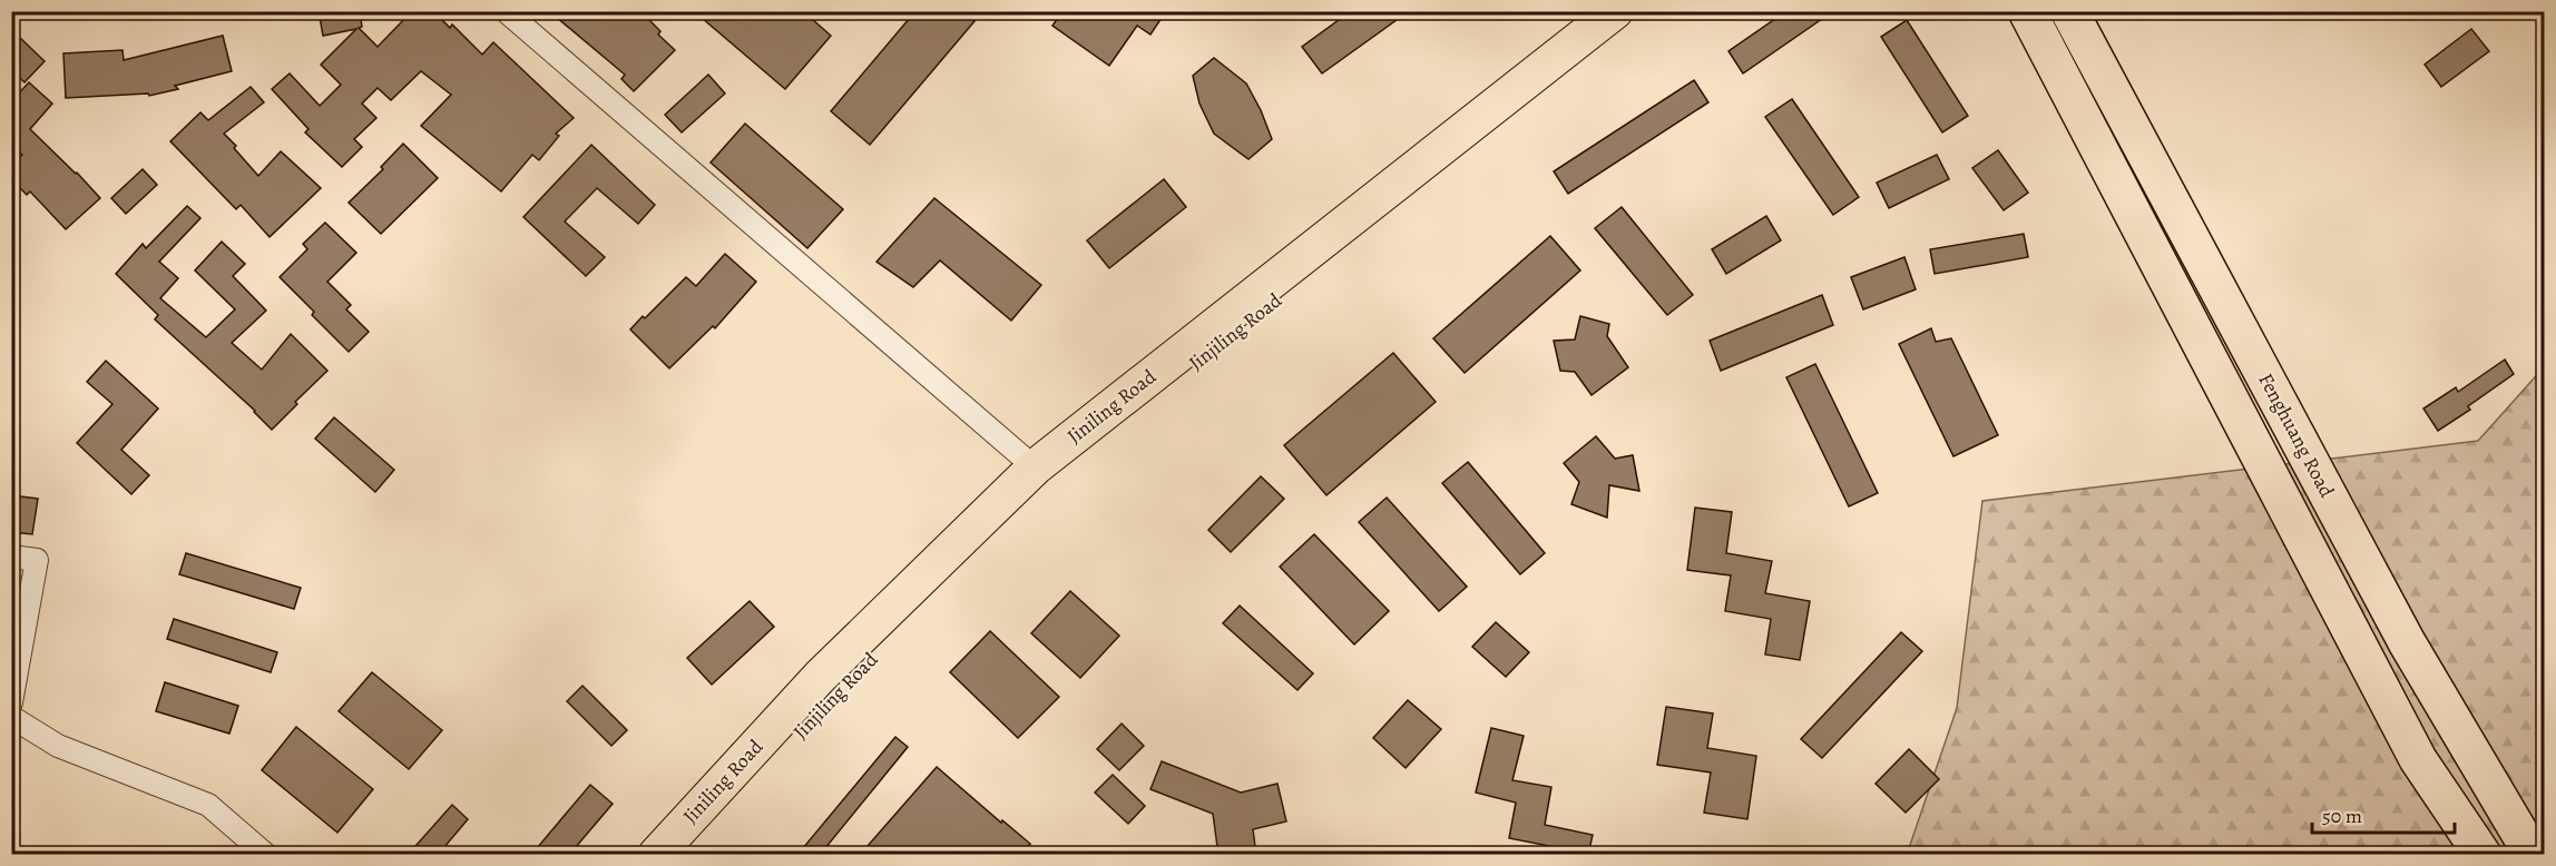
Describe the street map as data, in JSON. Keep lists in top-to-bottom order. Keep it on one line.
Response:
{"streets":{"highway":["Fenghuang Road"],"main road":["Jinjiling Road","Jiniling Road"]},"scale_bar":"50 m"}
